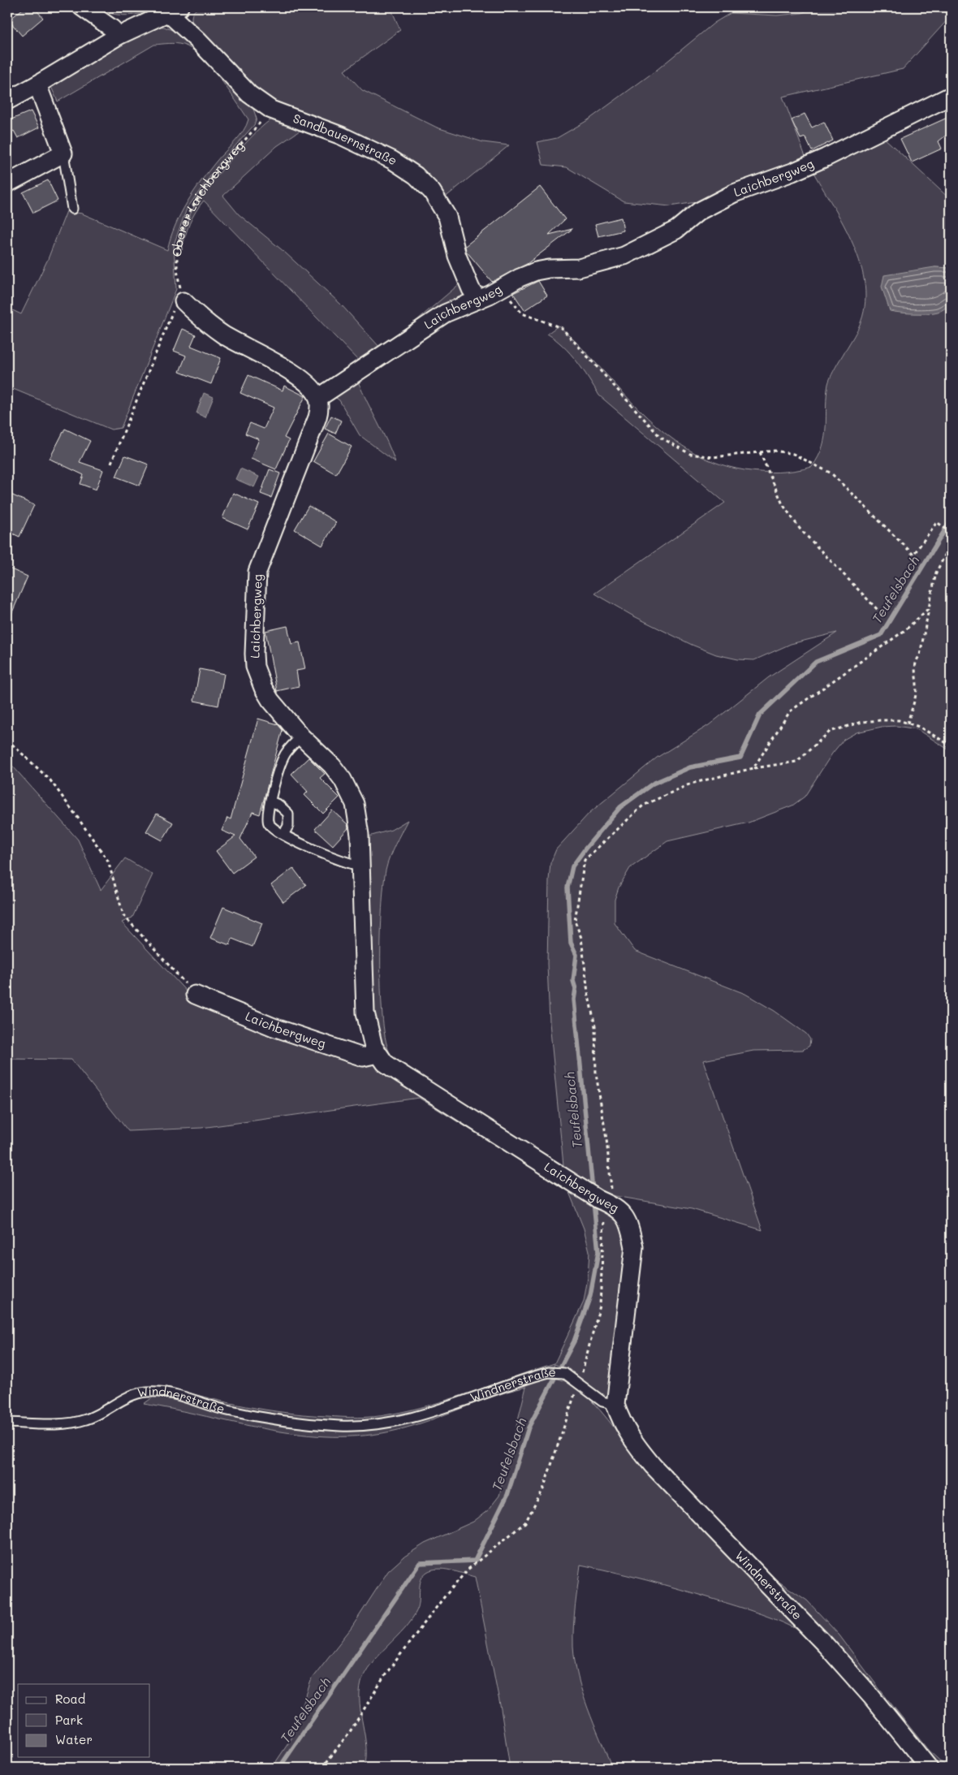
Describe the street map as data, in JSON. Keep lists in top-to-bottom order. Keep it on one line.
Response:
{"streets":{"street":["Sandbauernstraße","Laichbergweg","Windnerstraße"],"path":["Oberer Laichbergweg"]},"crossings":[["Sandbauernstraße","Laichbergweg"],["Sandbauernstraße","Oberer Laichbergweg"],["Laichbergweg","Windnerstraße"]],"water":["Teufelsbach"],"legend":["Road","Park","Water"]}
